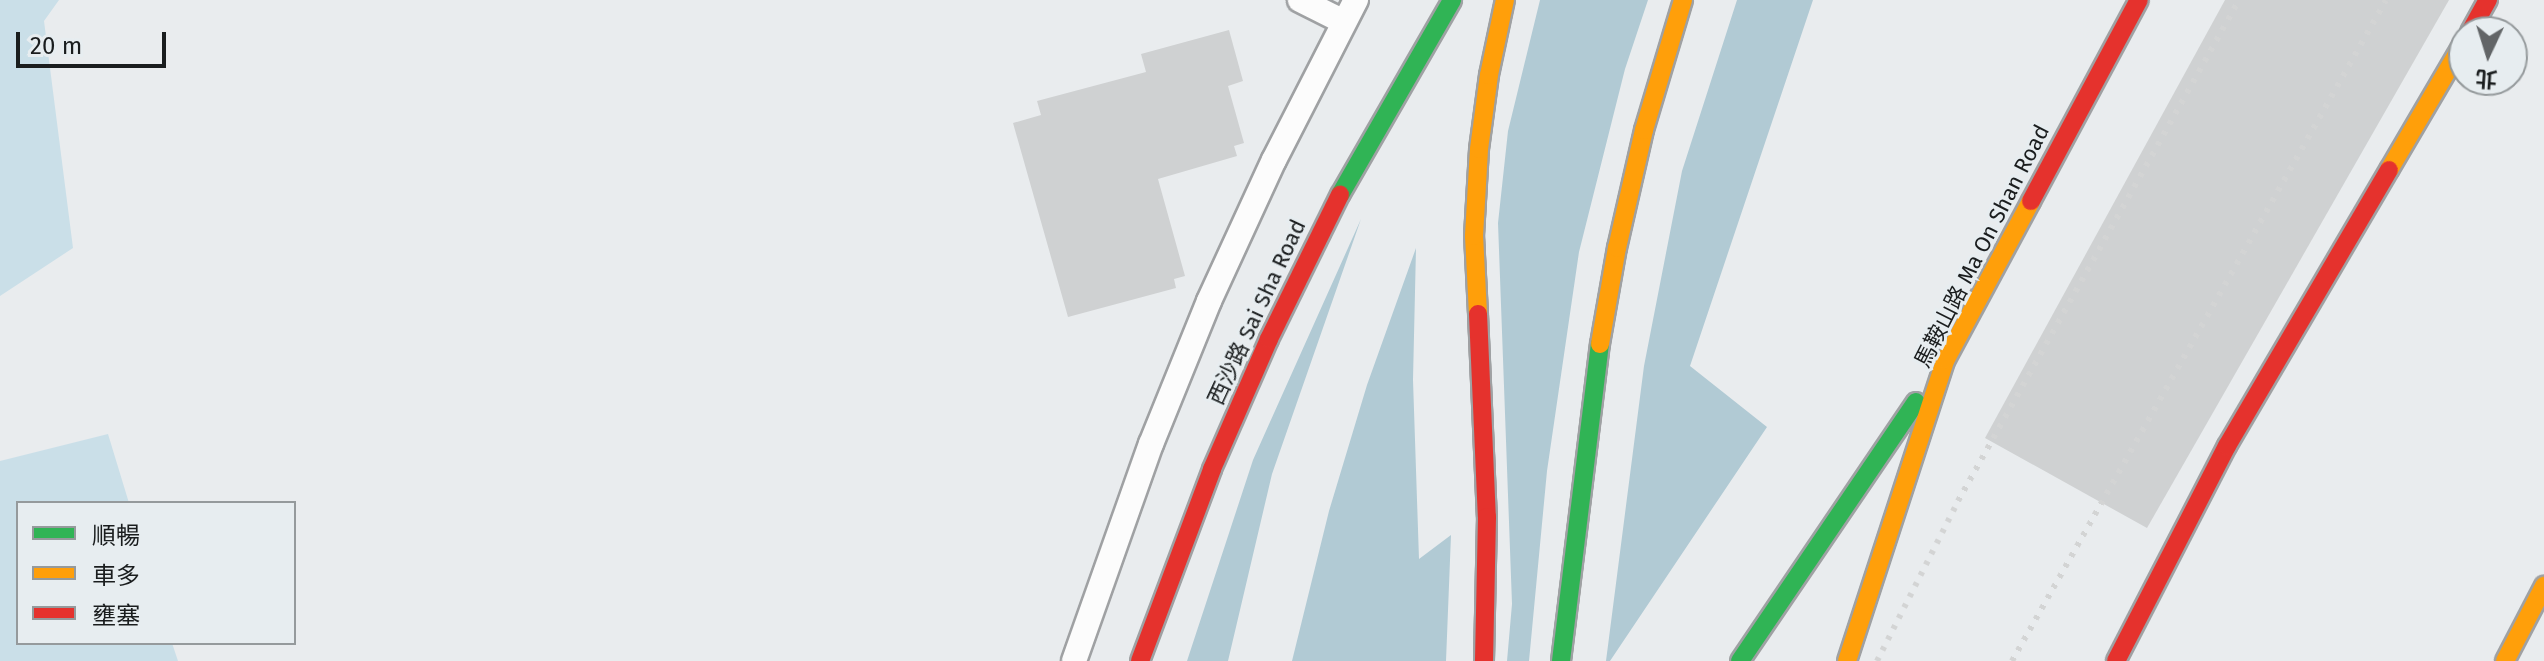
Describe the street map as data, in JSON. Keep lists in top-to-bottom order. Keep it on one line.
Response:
{"streets":{"main road":["馬鞍山路 Ma On Shan Road","西沙路 Sai Sha Road"]},"legend":["順暢","車多","壅塞"],"scale_bar":"20 m","north":"bottom"}
